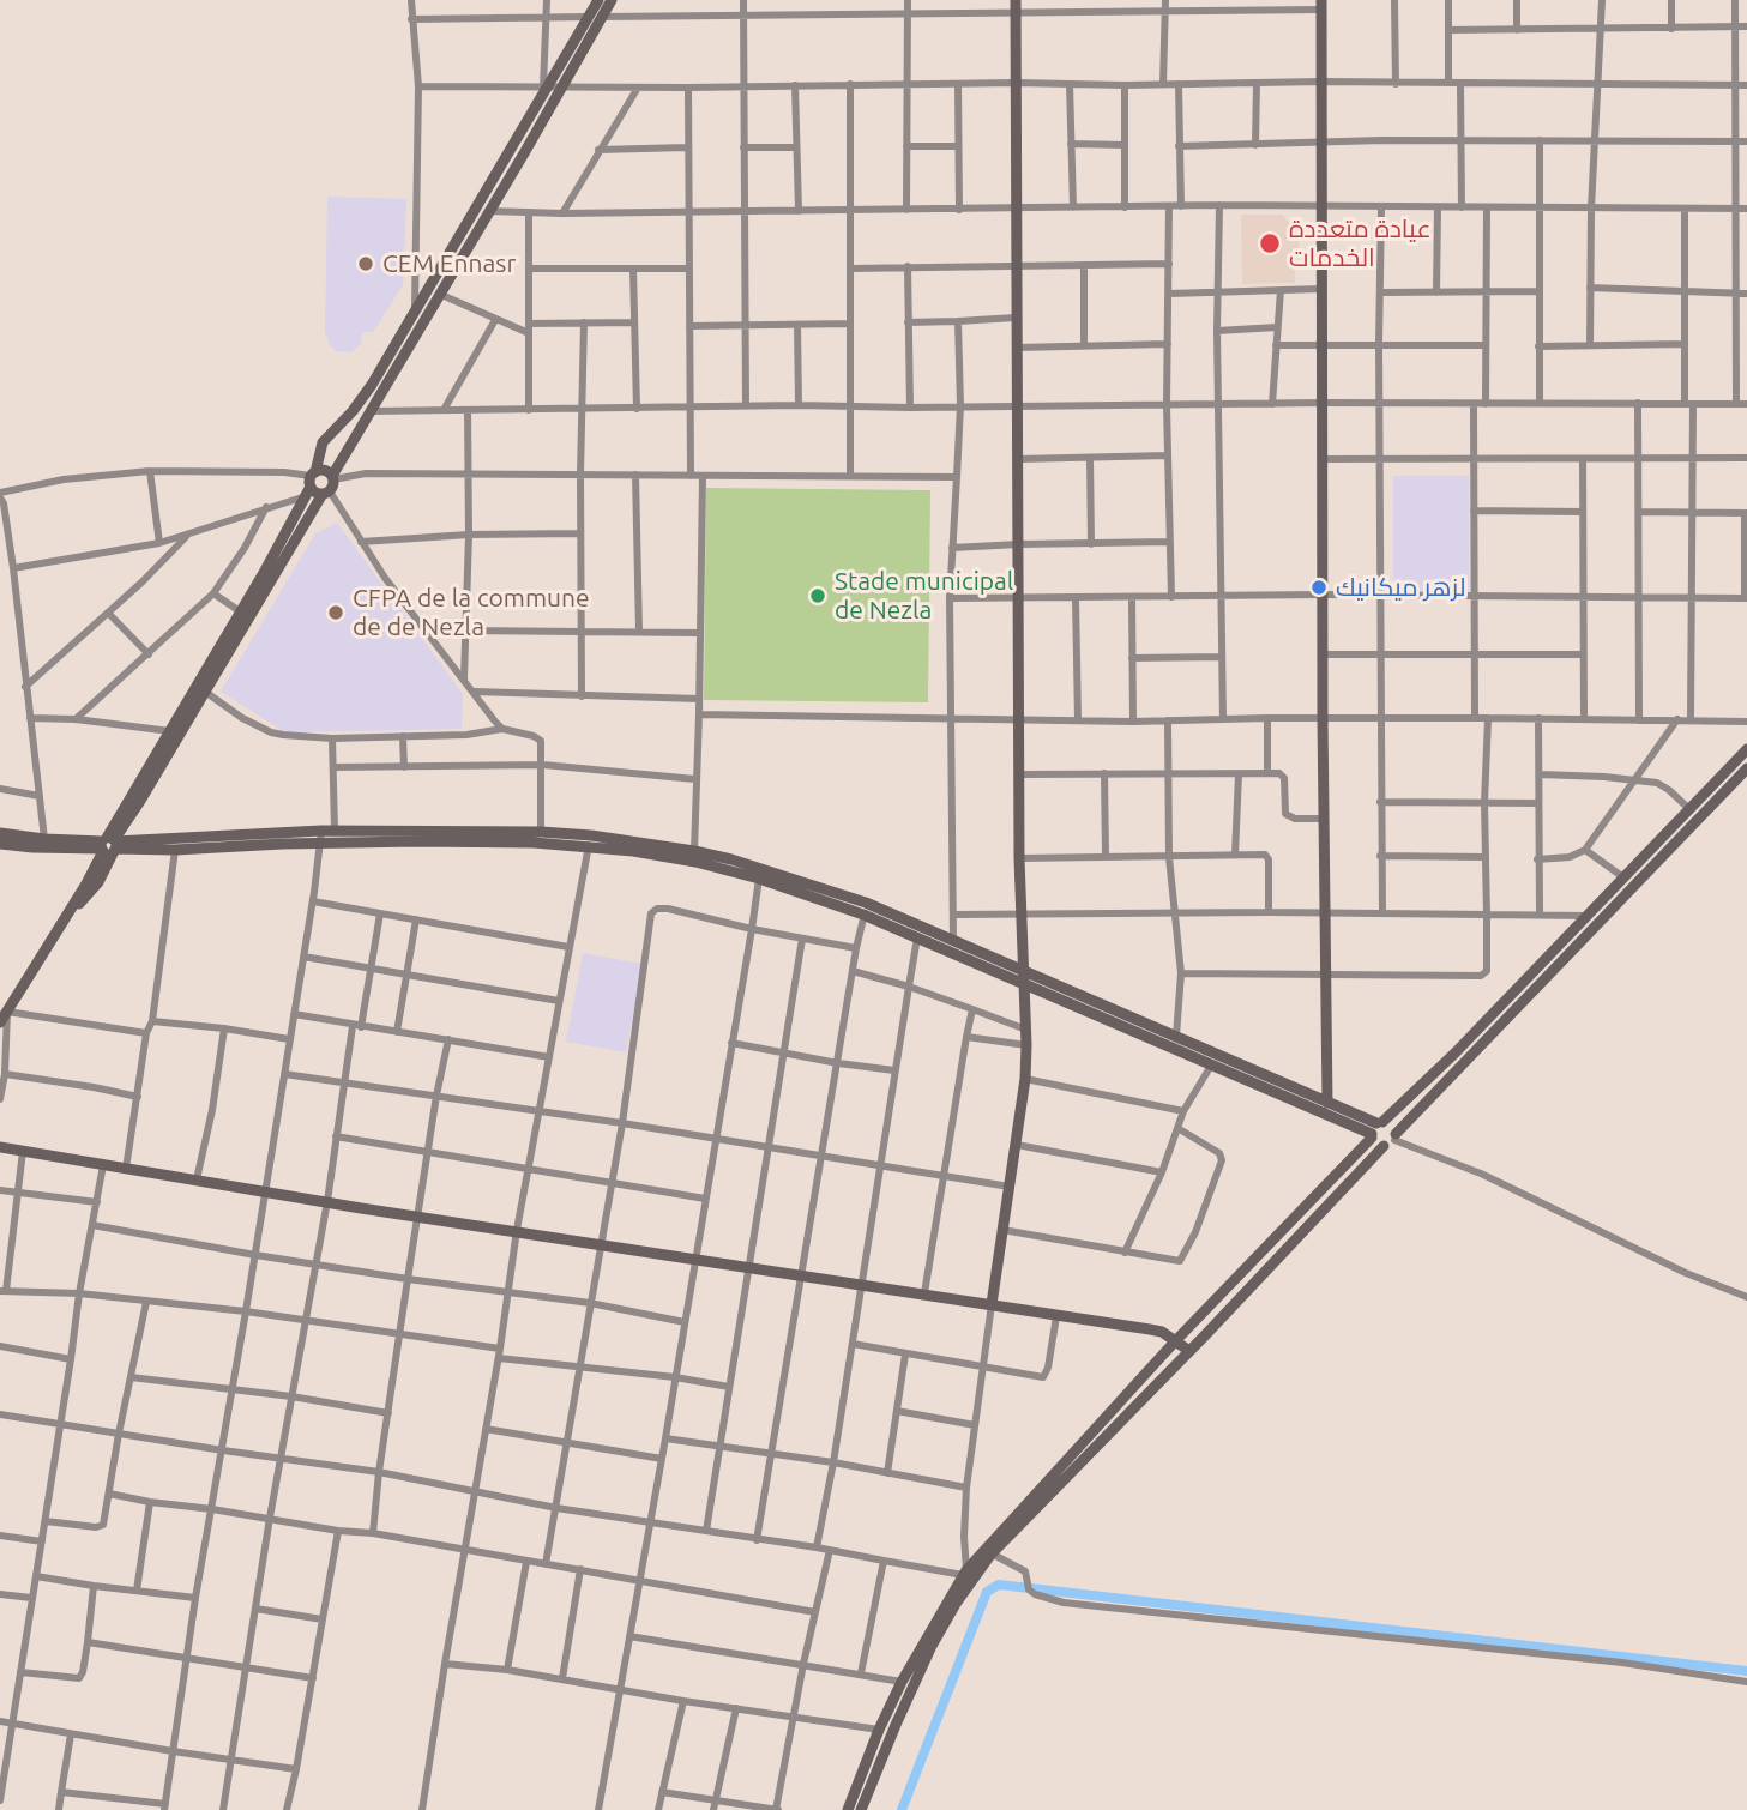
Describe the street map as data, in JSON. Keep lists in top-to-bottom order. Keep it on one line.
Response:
{"places":["عيادة متعددة الخدمات","CEM Ennasr","لزهر ميكانيك","Stade municipal de Nezla","CFPA de la commune de de Nezla"]}
